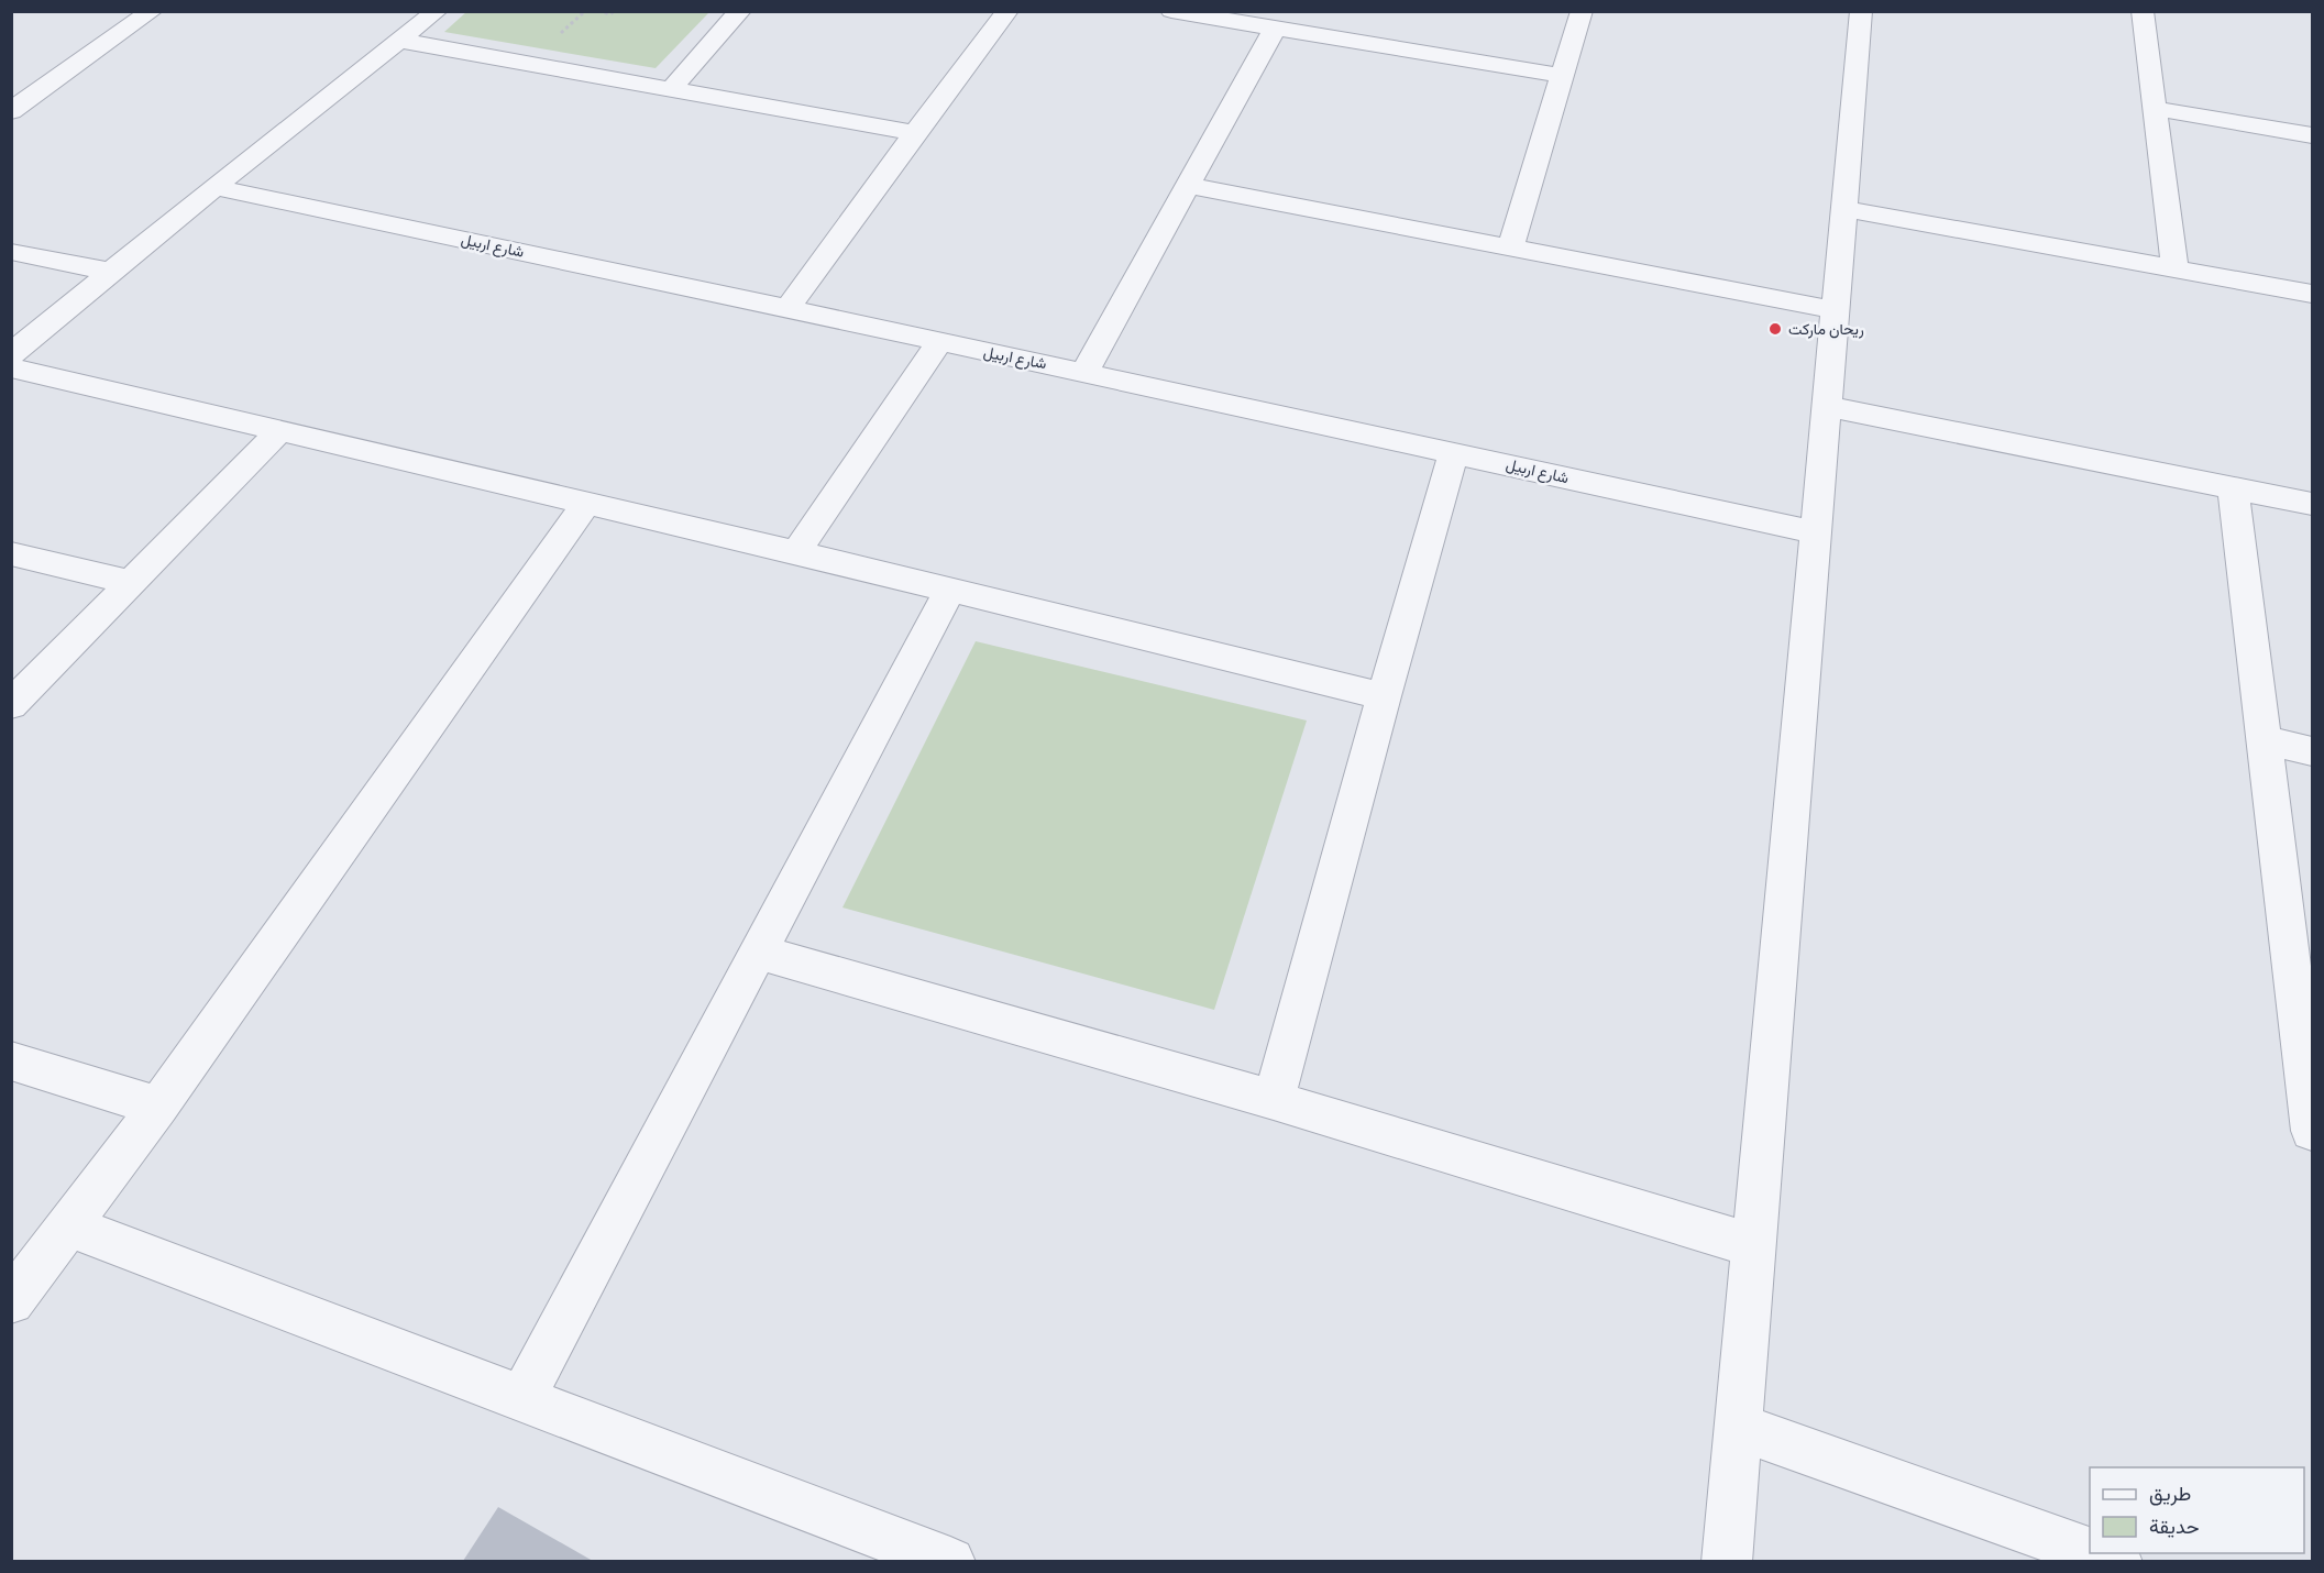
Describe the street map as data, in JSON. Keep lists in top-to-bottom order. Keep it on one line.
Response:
{"streets":{"street":["شارع اربيل"]},"places":["ريحان ماركت"],"legend":["طريق","حديقة"]}
